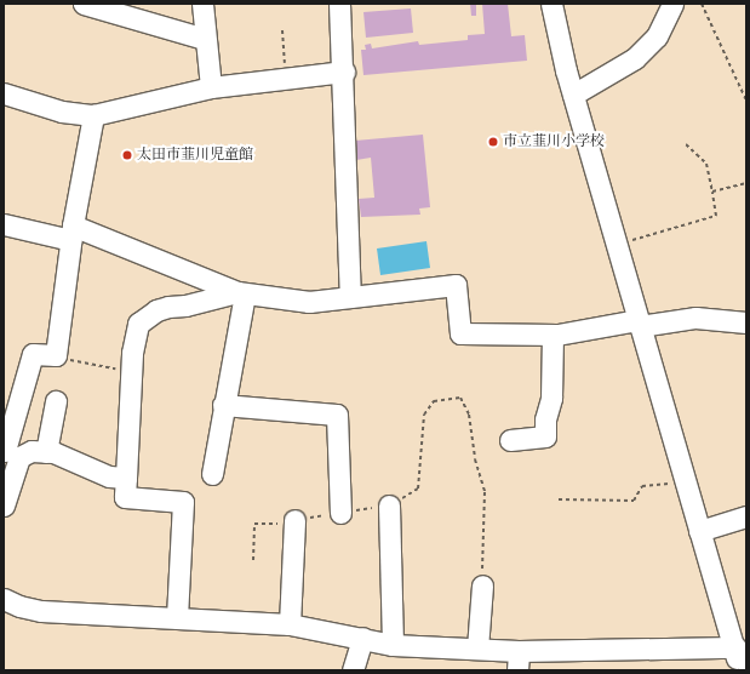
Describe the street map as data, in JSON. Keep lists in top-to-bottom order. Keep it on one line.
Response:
{"places":["市立韮川小学校","太田市韮川児童館"]}
